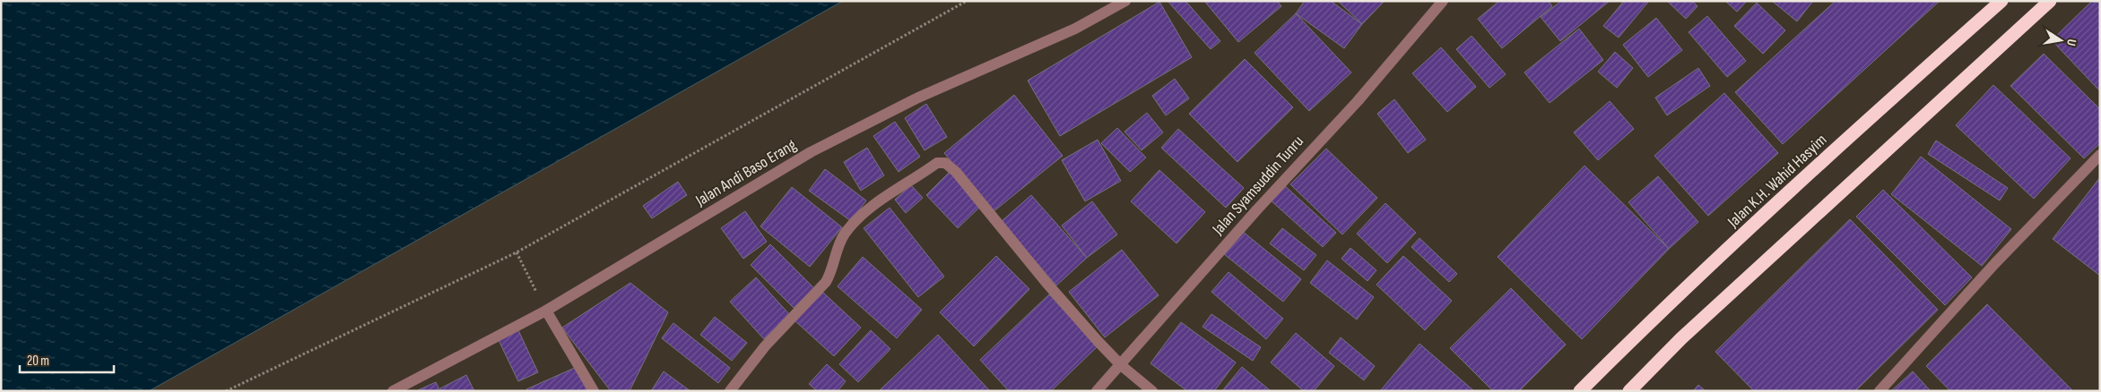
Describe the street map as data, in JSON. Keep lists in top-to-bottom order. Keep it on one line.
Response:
{"streets":{"highway":["Jalan K.H. Wahid Hasyim"],"street":["Jalan Andi Baso Erang","Jalan Syamsuddin Tunru"]},"scale_bar":"20 m","north":"right"}
